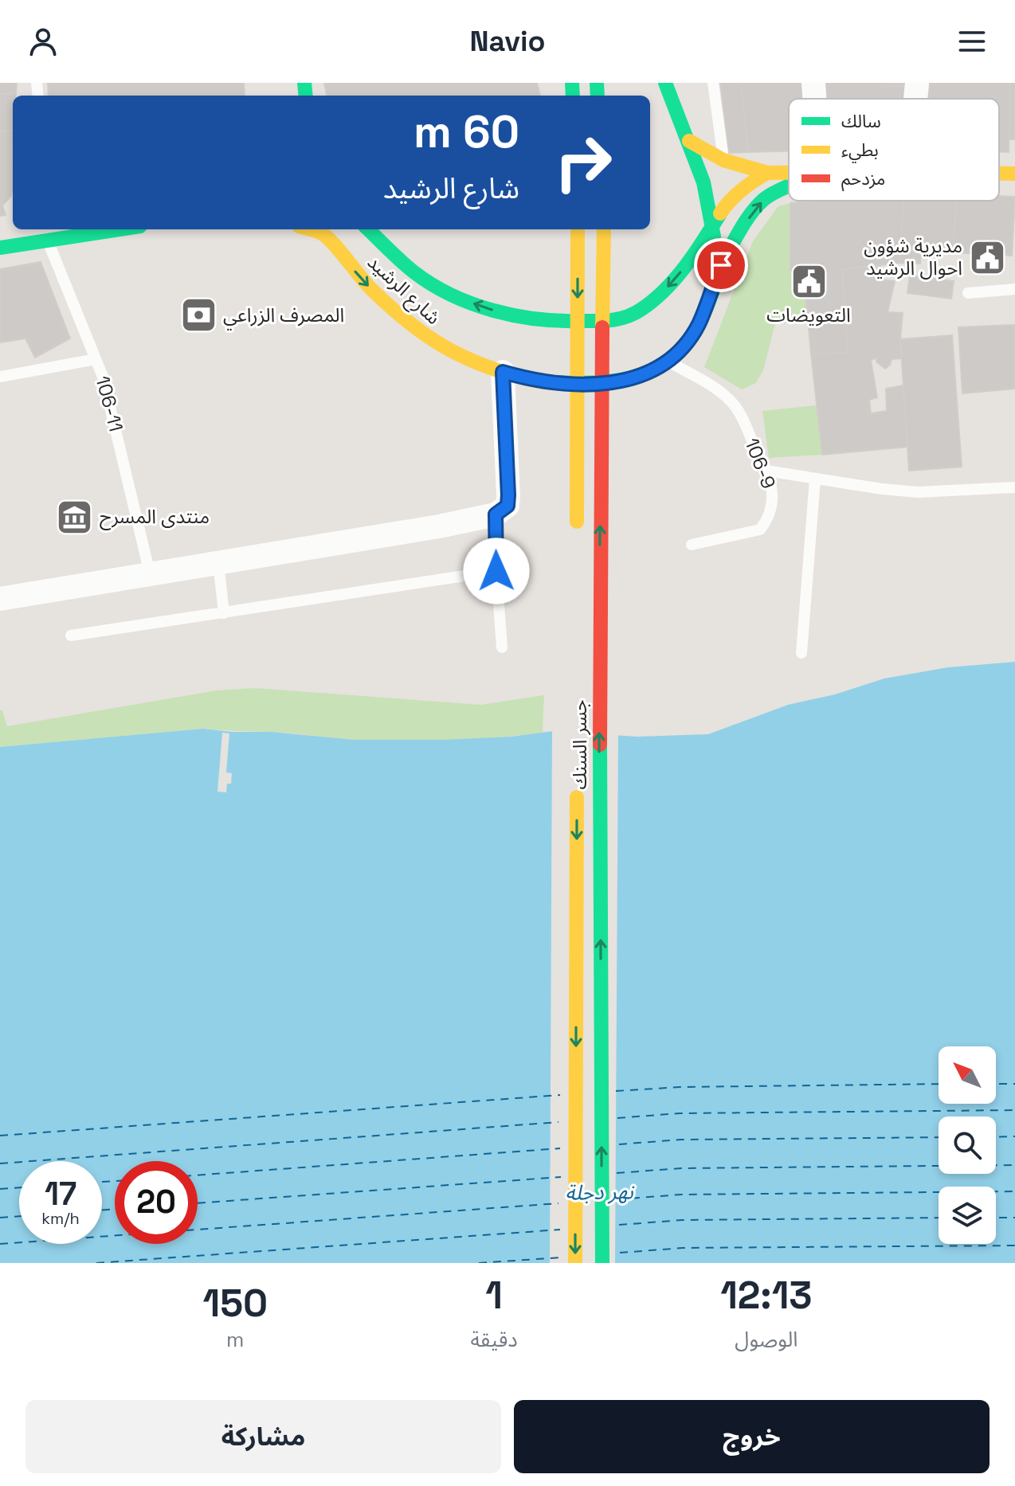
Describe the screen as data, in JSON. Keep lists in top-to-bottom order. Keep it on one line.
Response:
{"streets":{"main road":["شارع الرشيد","جسر السنك"],"lane":["106-11","106-9"]},"crossings":[["شارع الرشيد","106-9"]],"water":["نهر دجلة"],"places":{"public building":["مديرية شؤون احوال الرشيد","التعويضات"],"bank":["المصرف الزراعي"],"museum":["منتدى المسرح"]},"legend":["سالك","بطيء","مزدحم"],"north":"top left","page":{"header":"Navio","turn":["60 m","شارع الرشيد"],"speed":"17 km/h","limit":"20","eta":["12:13","الوصول","1","دقيقة","150","m"],"buttons":["خروج","مشاركة"]}}
